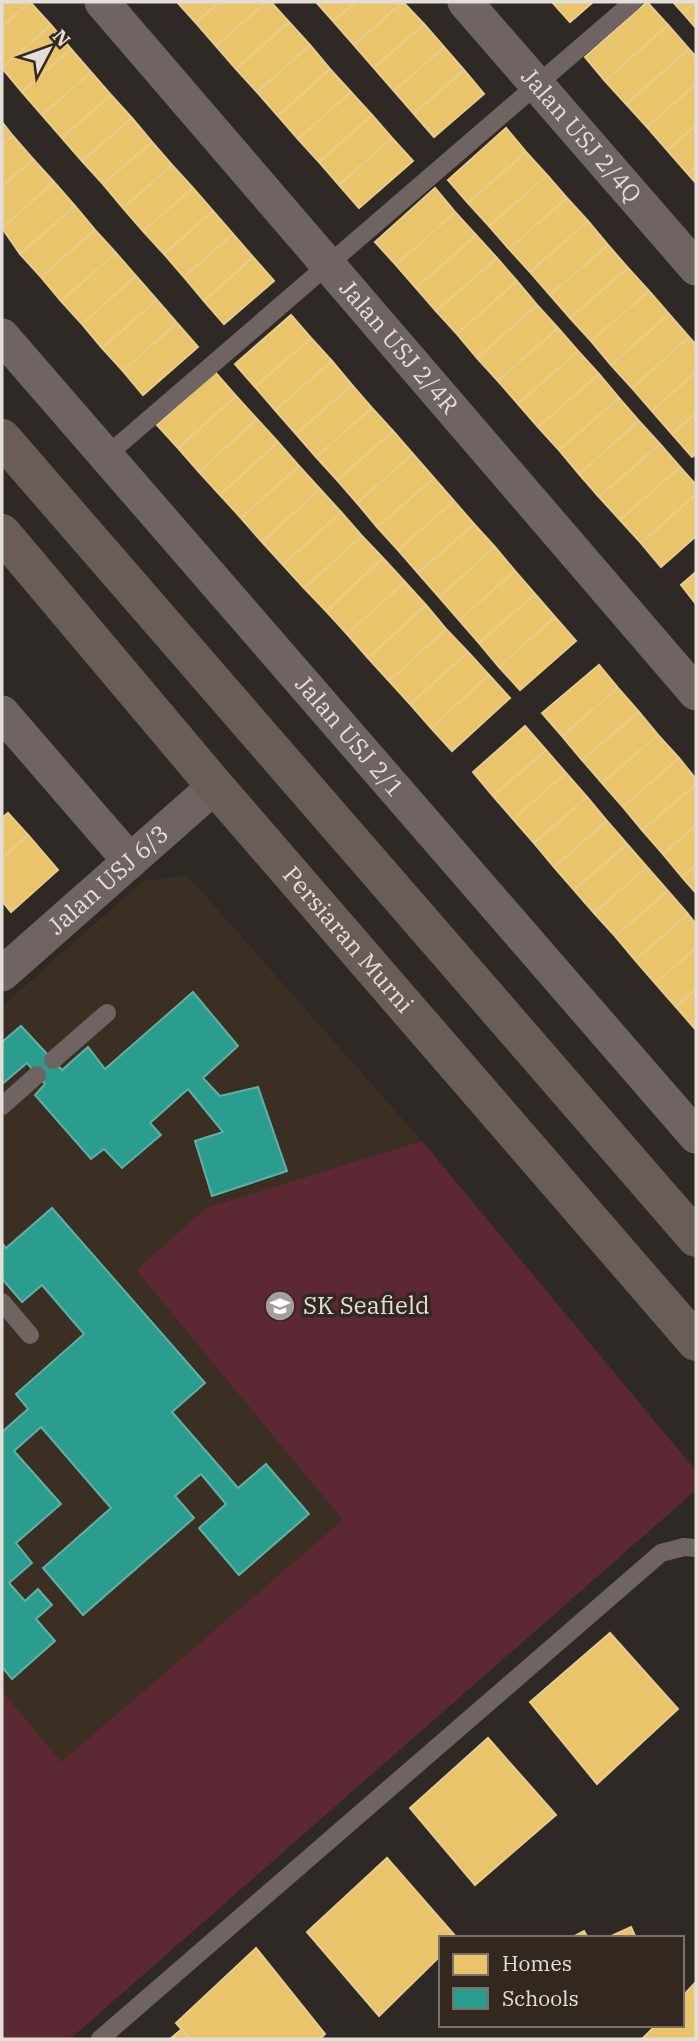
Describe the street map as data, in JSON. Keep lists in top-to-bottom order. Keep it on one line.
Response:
{"streets":{"main road":["Persiaran Murni"],"street":["Jalan USJ 2/4Q","Jalan USJ 2/4R","Jalan USJ 2/1","Jalan USJ 6/3"]},"crossings":[["Jalan USJ 6/3","Persiaran Murni"]],"places":{"school or university":["SK Seafield"]},"legend":["Homes","Schools"],"north":"top right"}
